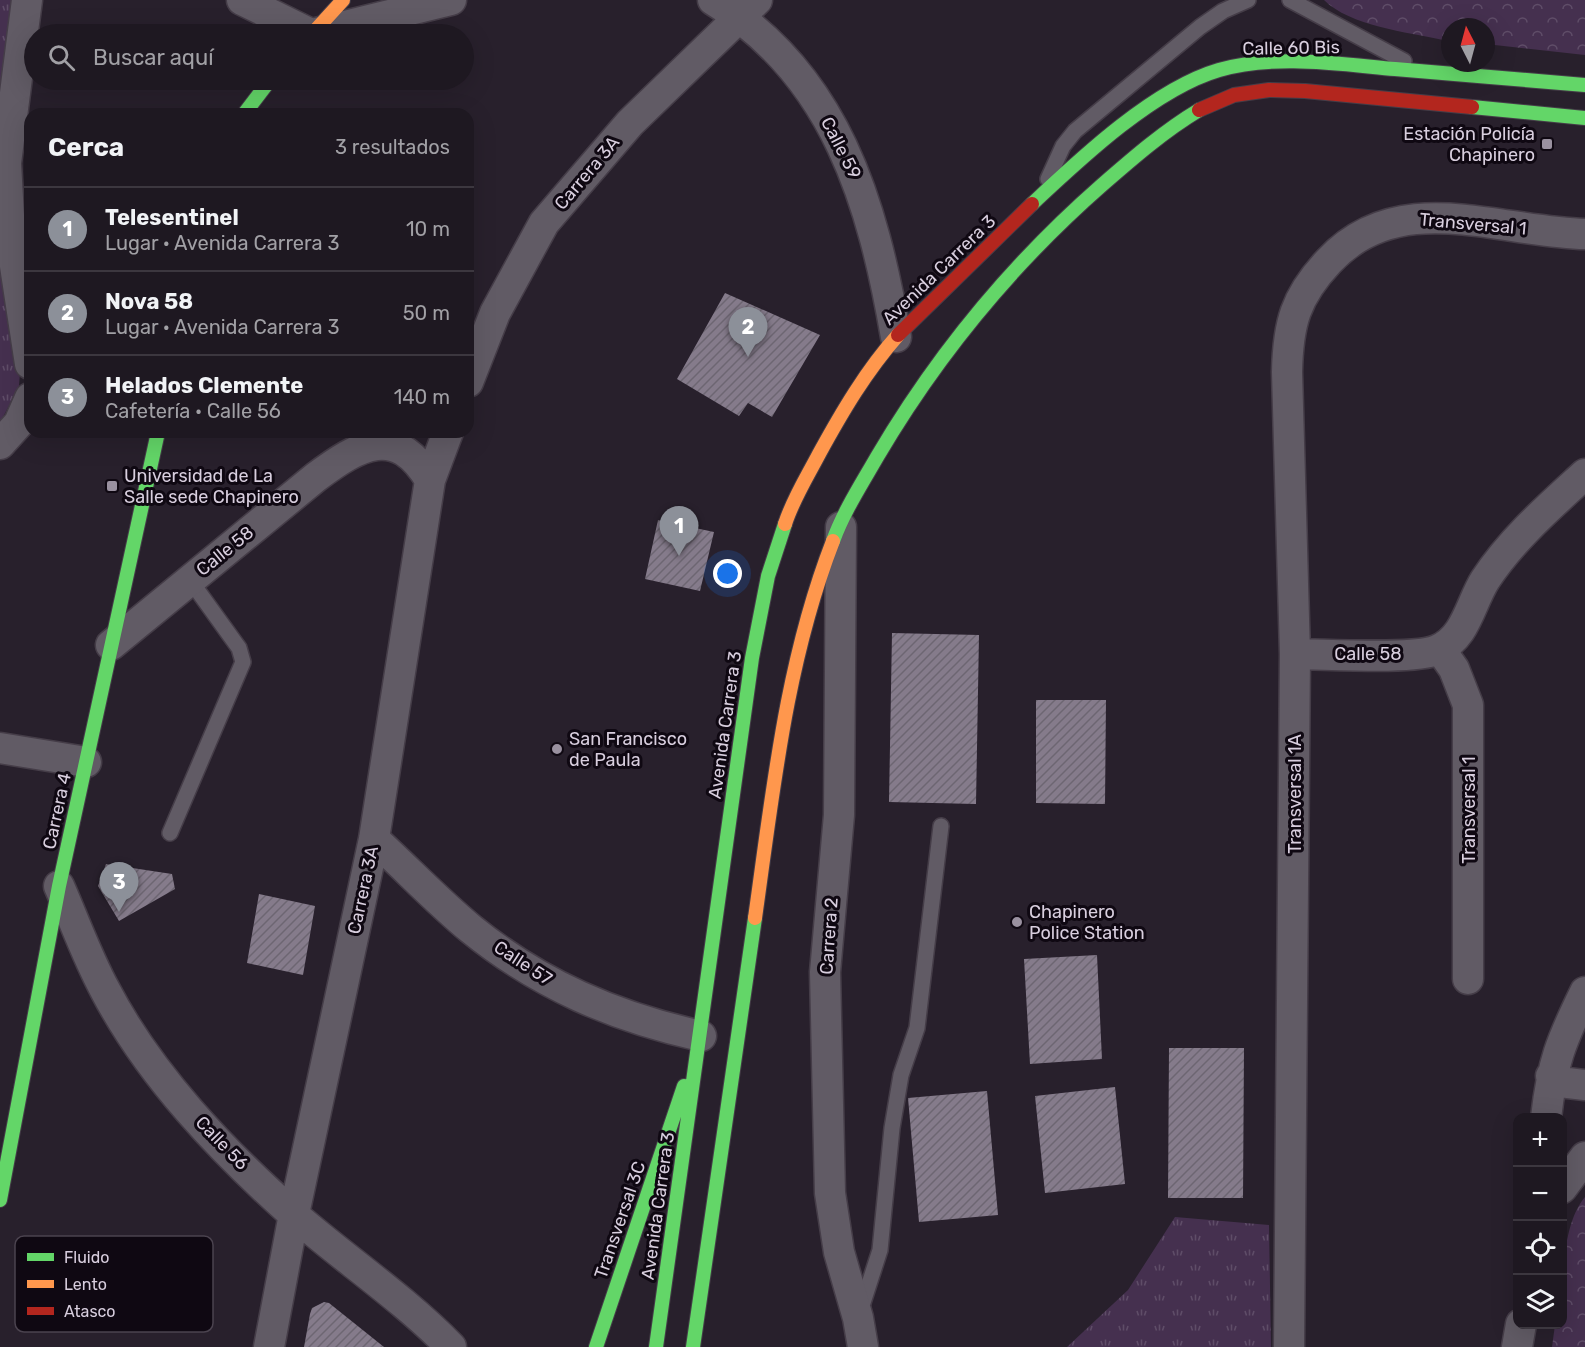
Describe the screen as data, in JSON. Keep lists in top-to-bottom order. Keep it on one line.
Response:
{"streets":{"main road":["Calle 60 Bis","Avenida Carrera 3","Carrera 4","Transversal 3C"],"street":["Calle 59","Carrera 3A","Transversal 1","Calle 58","Transversal 1A","Carrera 2","Calle 57","Calle 56"]},"crossings":[["Calle 60 Bis","Avenida Carrera 3"],["Calle 59","Carrera 3A"],["Calle 59","Avenida Carrera 3"],["Carrera 3A","Calle 58"],["Carrera 3A","Calle 57"],["Carrera 3A","Calle 56"],["Transversal 1","Calle 58"],["Transversal 1","Transversal 1A"],["Avenida Carrera 3","Calle 57"],["Avenida Carrera 3","Transversal 3C"],["Calle 58","Transversal 1A"],["Calle 58","Carrera 4"],["Carrera 4","Calle 56"],["Calle 57","Transversal 3C"]],"places":{"transit":["Estación Policía Chapinero","Universidad de La Salle sede Chapinero"],"other":["San Francisco de Paula","Chapinero Police Station"]},"legend":["Fluido","Lento","Atasco"],"north":"top","page":{"search":"Buscar aquí","heading":["Cerca","3 resultados"],"list":[{"mark":"1","name":"Telesentinel","note":"Lugar · Avenida Carrera 3","value":"10 m"},{"mark":"2","name":"Nova 58","note":"Lugar · Avenida Carrera 3","value":"50 m"},{"mark":"3","name":"Helados Clemente","note":"Cafetería · Calle 56","value":"140 m"}],"pins":["2","1","3"],"map_buttons":["+","−"]}}
